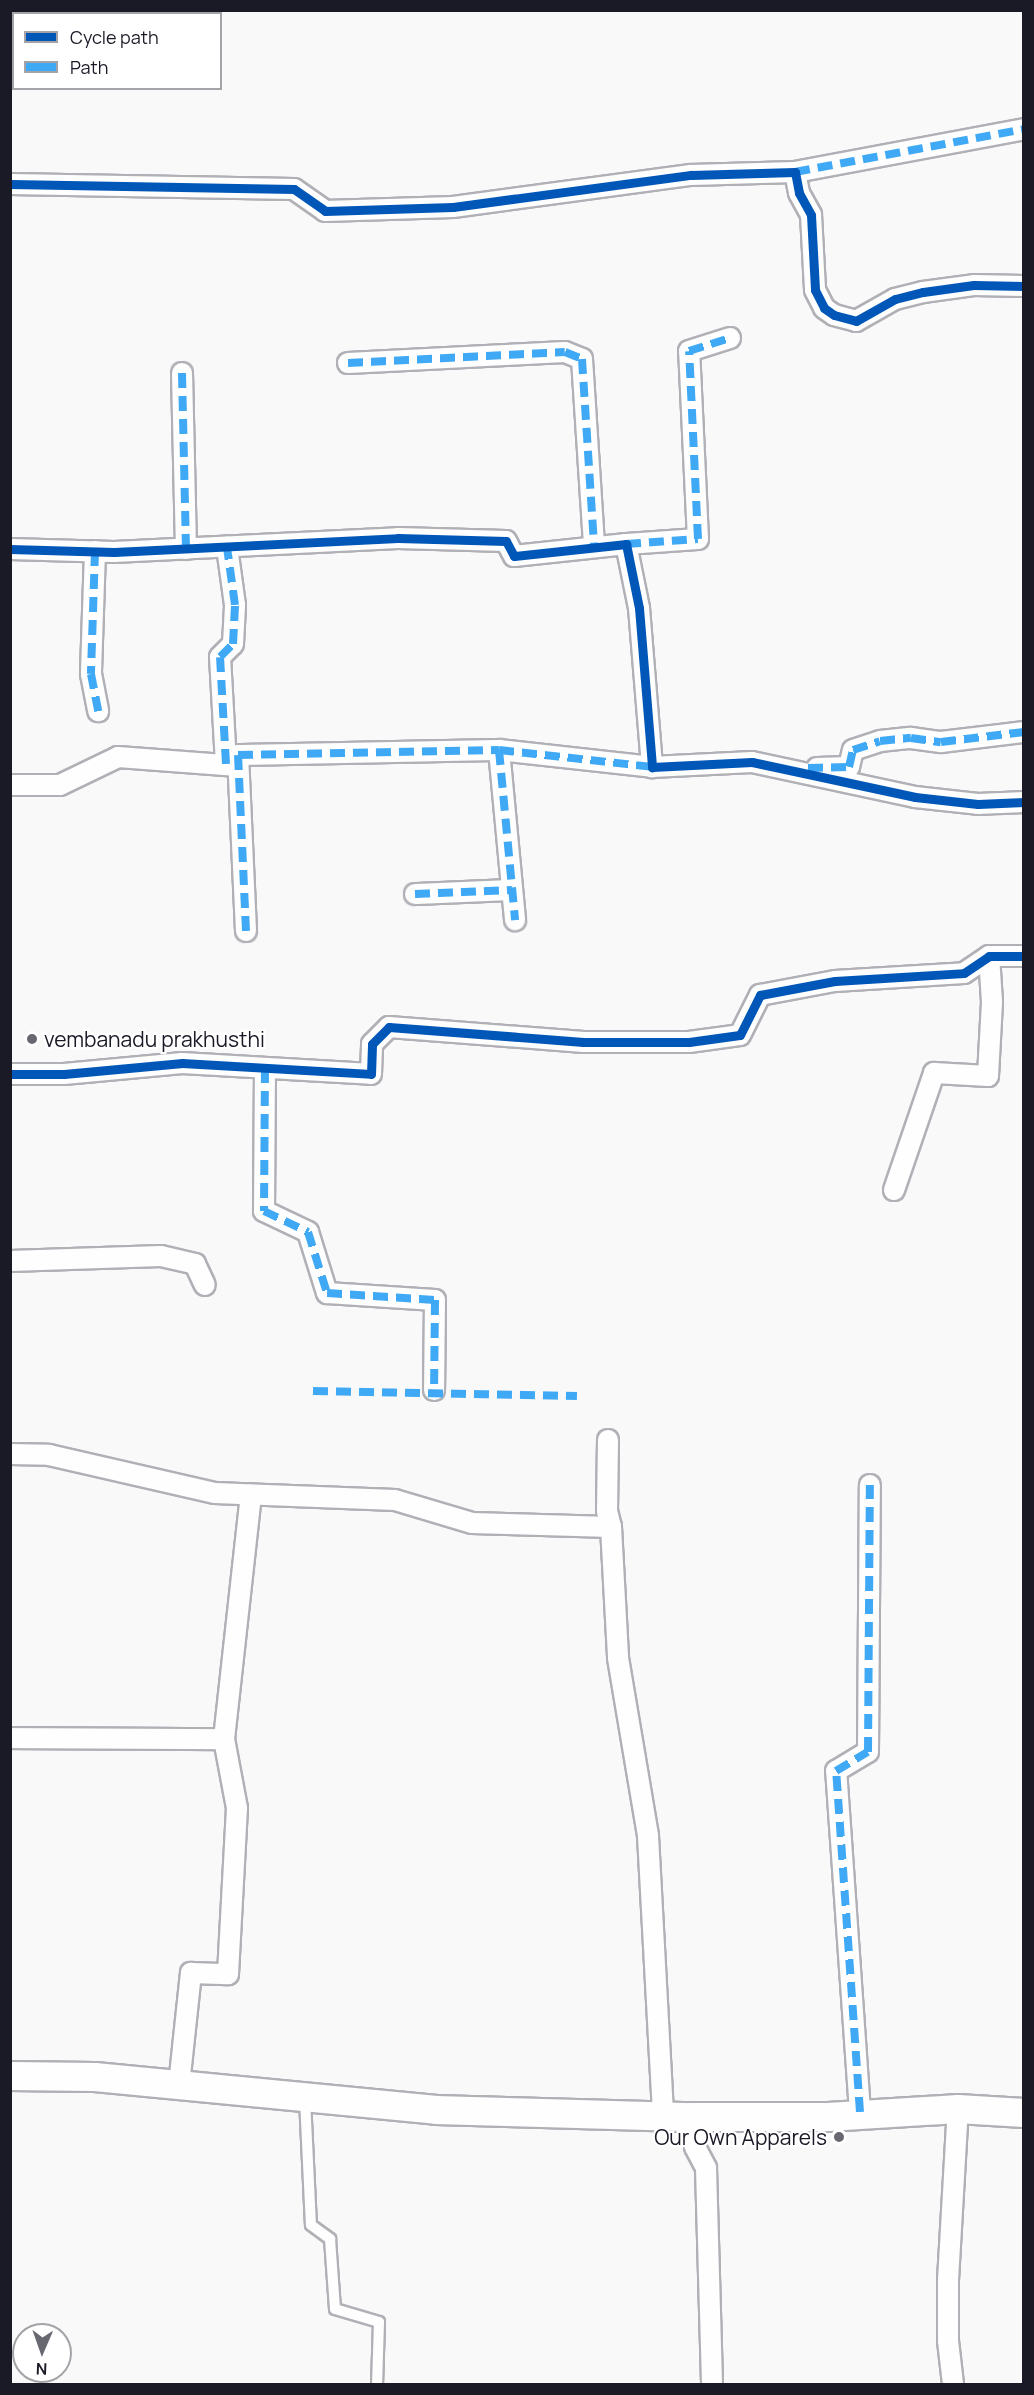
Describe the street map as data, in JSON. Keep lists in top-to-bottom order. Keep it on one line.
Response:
{"places":["vembanadu prakhusthi","Our Own Apparels"],"legend":["Cycle path","Path"],"north":"bottom"}
